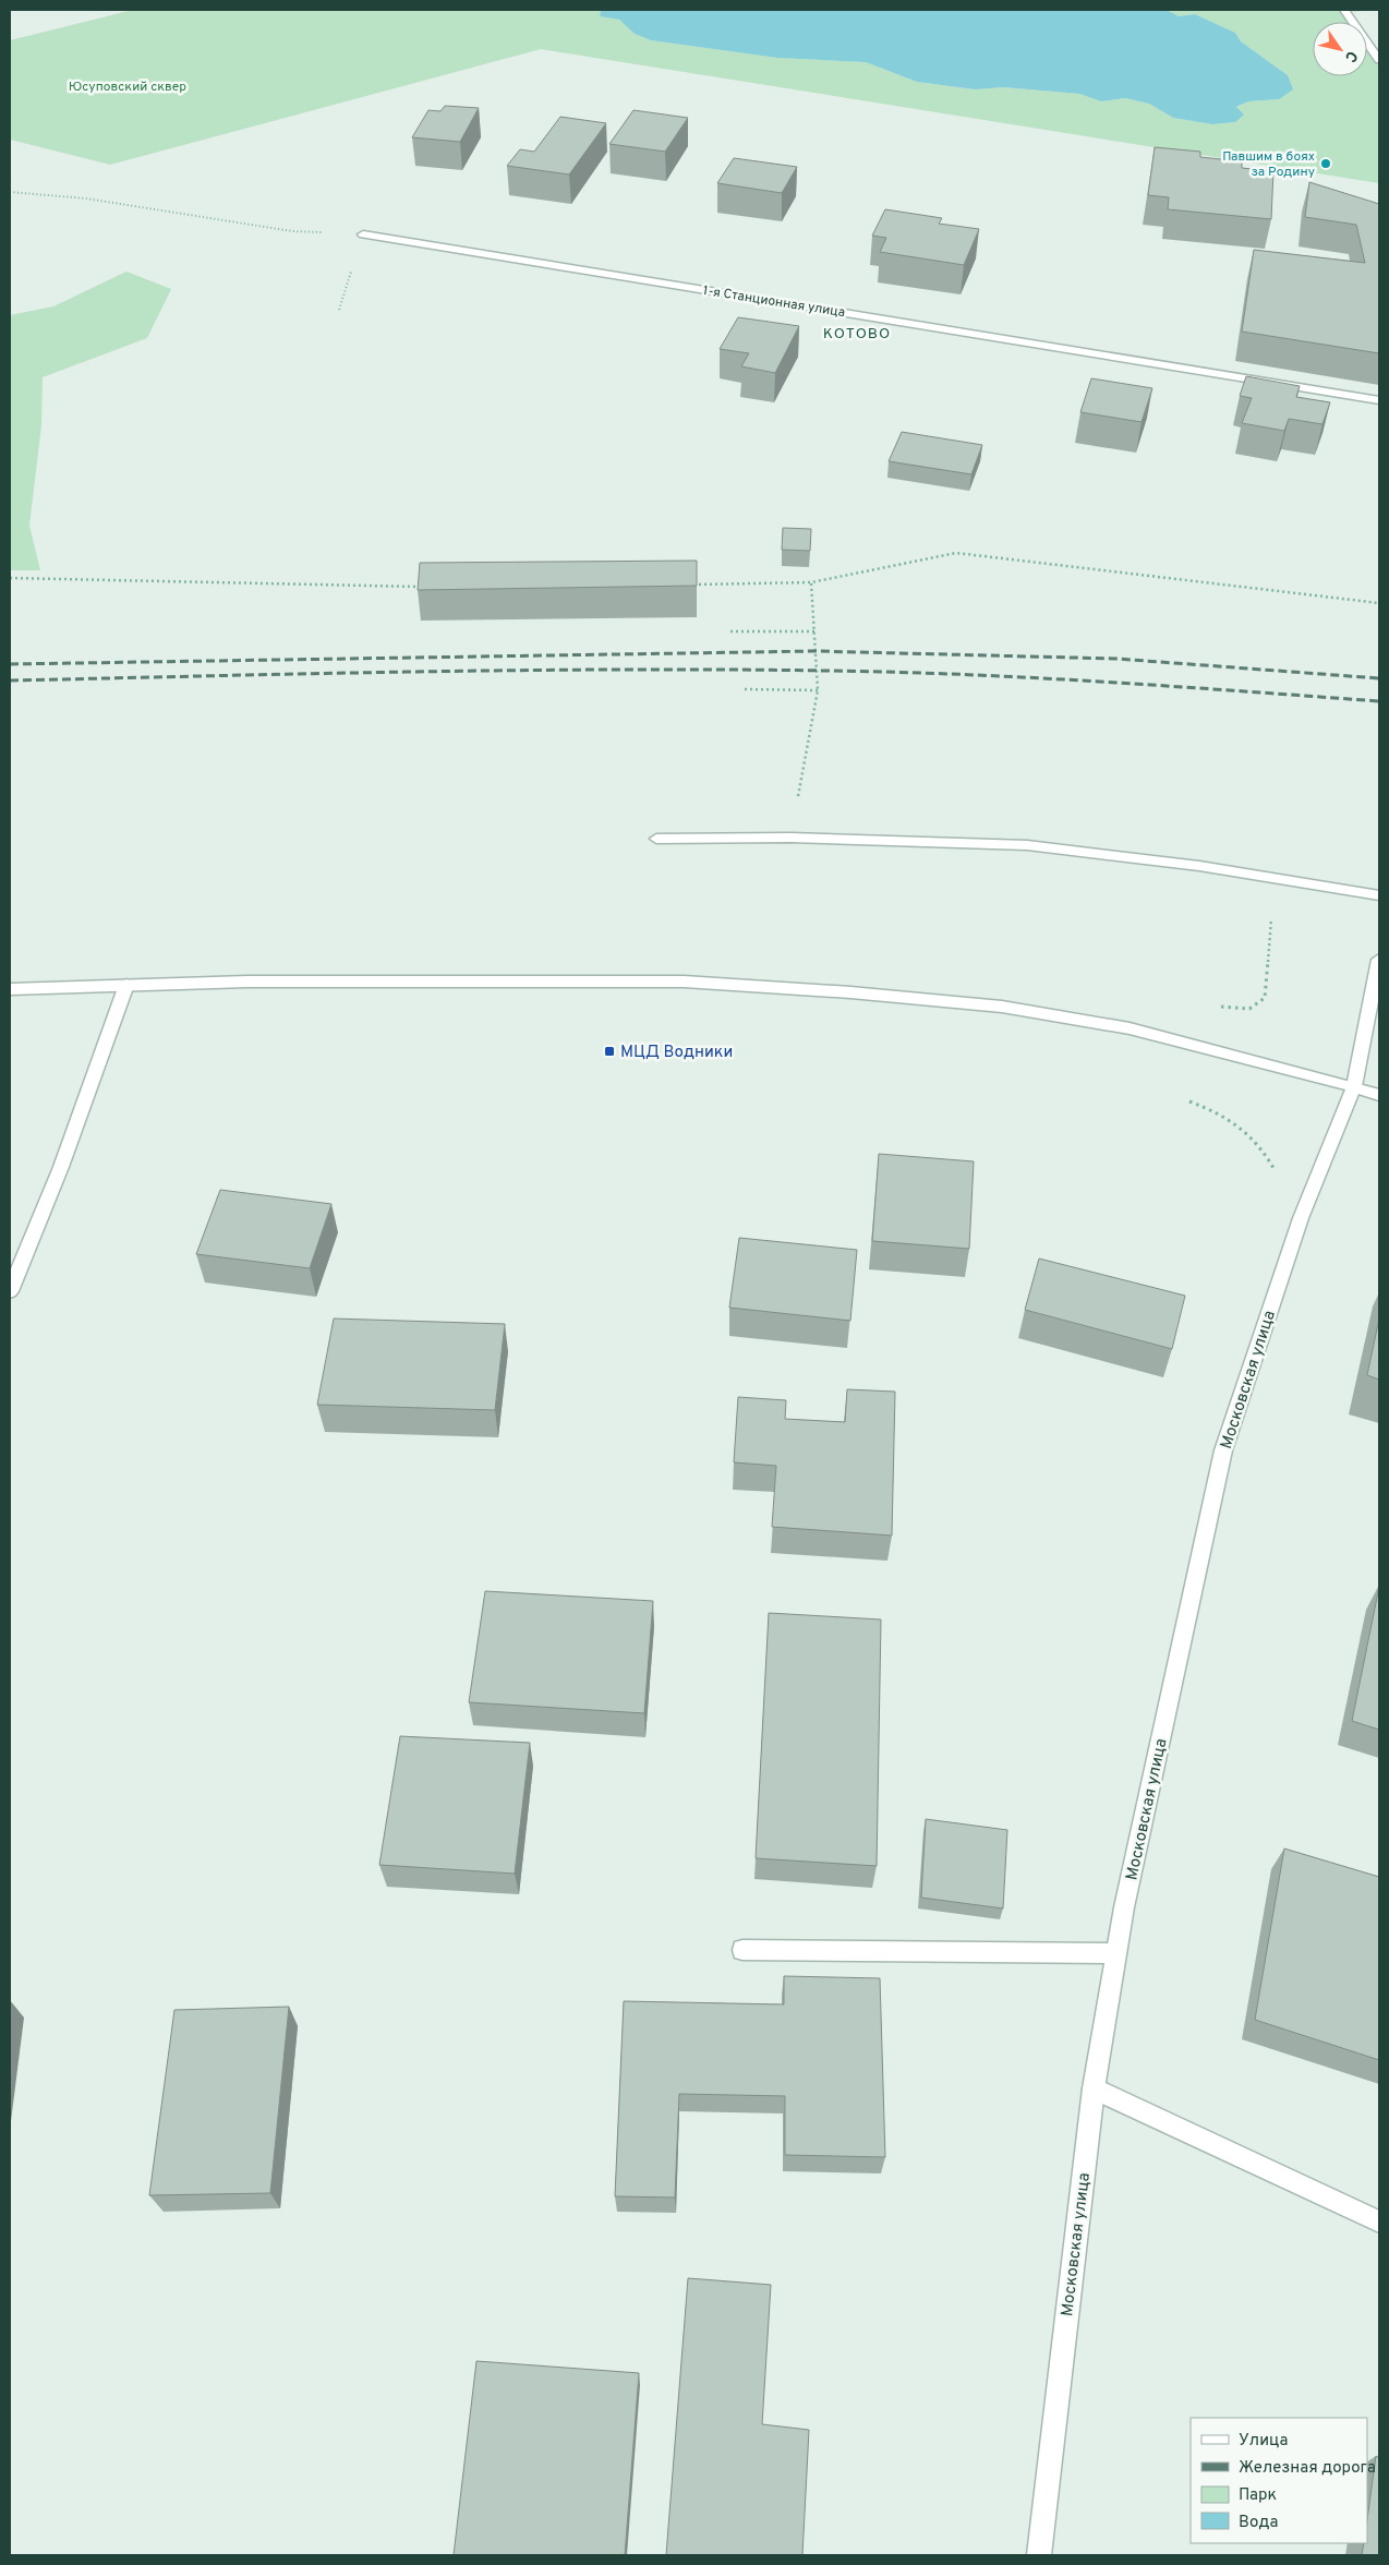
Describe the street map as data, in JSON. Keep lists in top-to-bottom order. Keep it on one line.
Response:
{"streets":{"street":["1-я Станционная улица","Московская улица"]},"districts":["КОТОВО"],"parks":["Юсуповский сквер"],"places":{"other":["Павшим в боях за Родину"],"transit":["МЦД Водники"]},"legend":["Улица","Железная дорога","Парк","Вода"],"north":"bottom right"}
